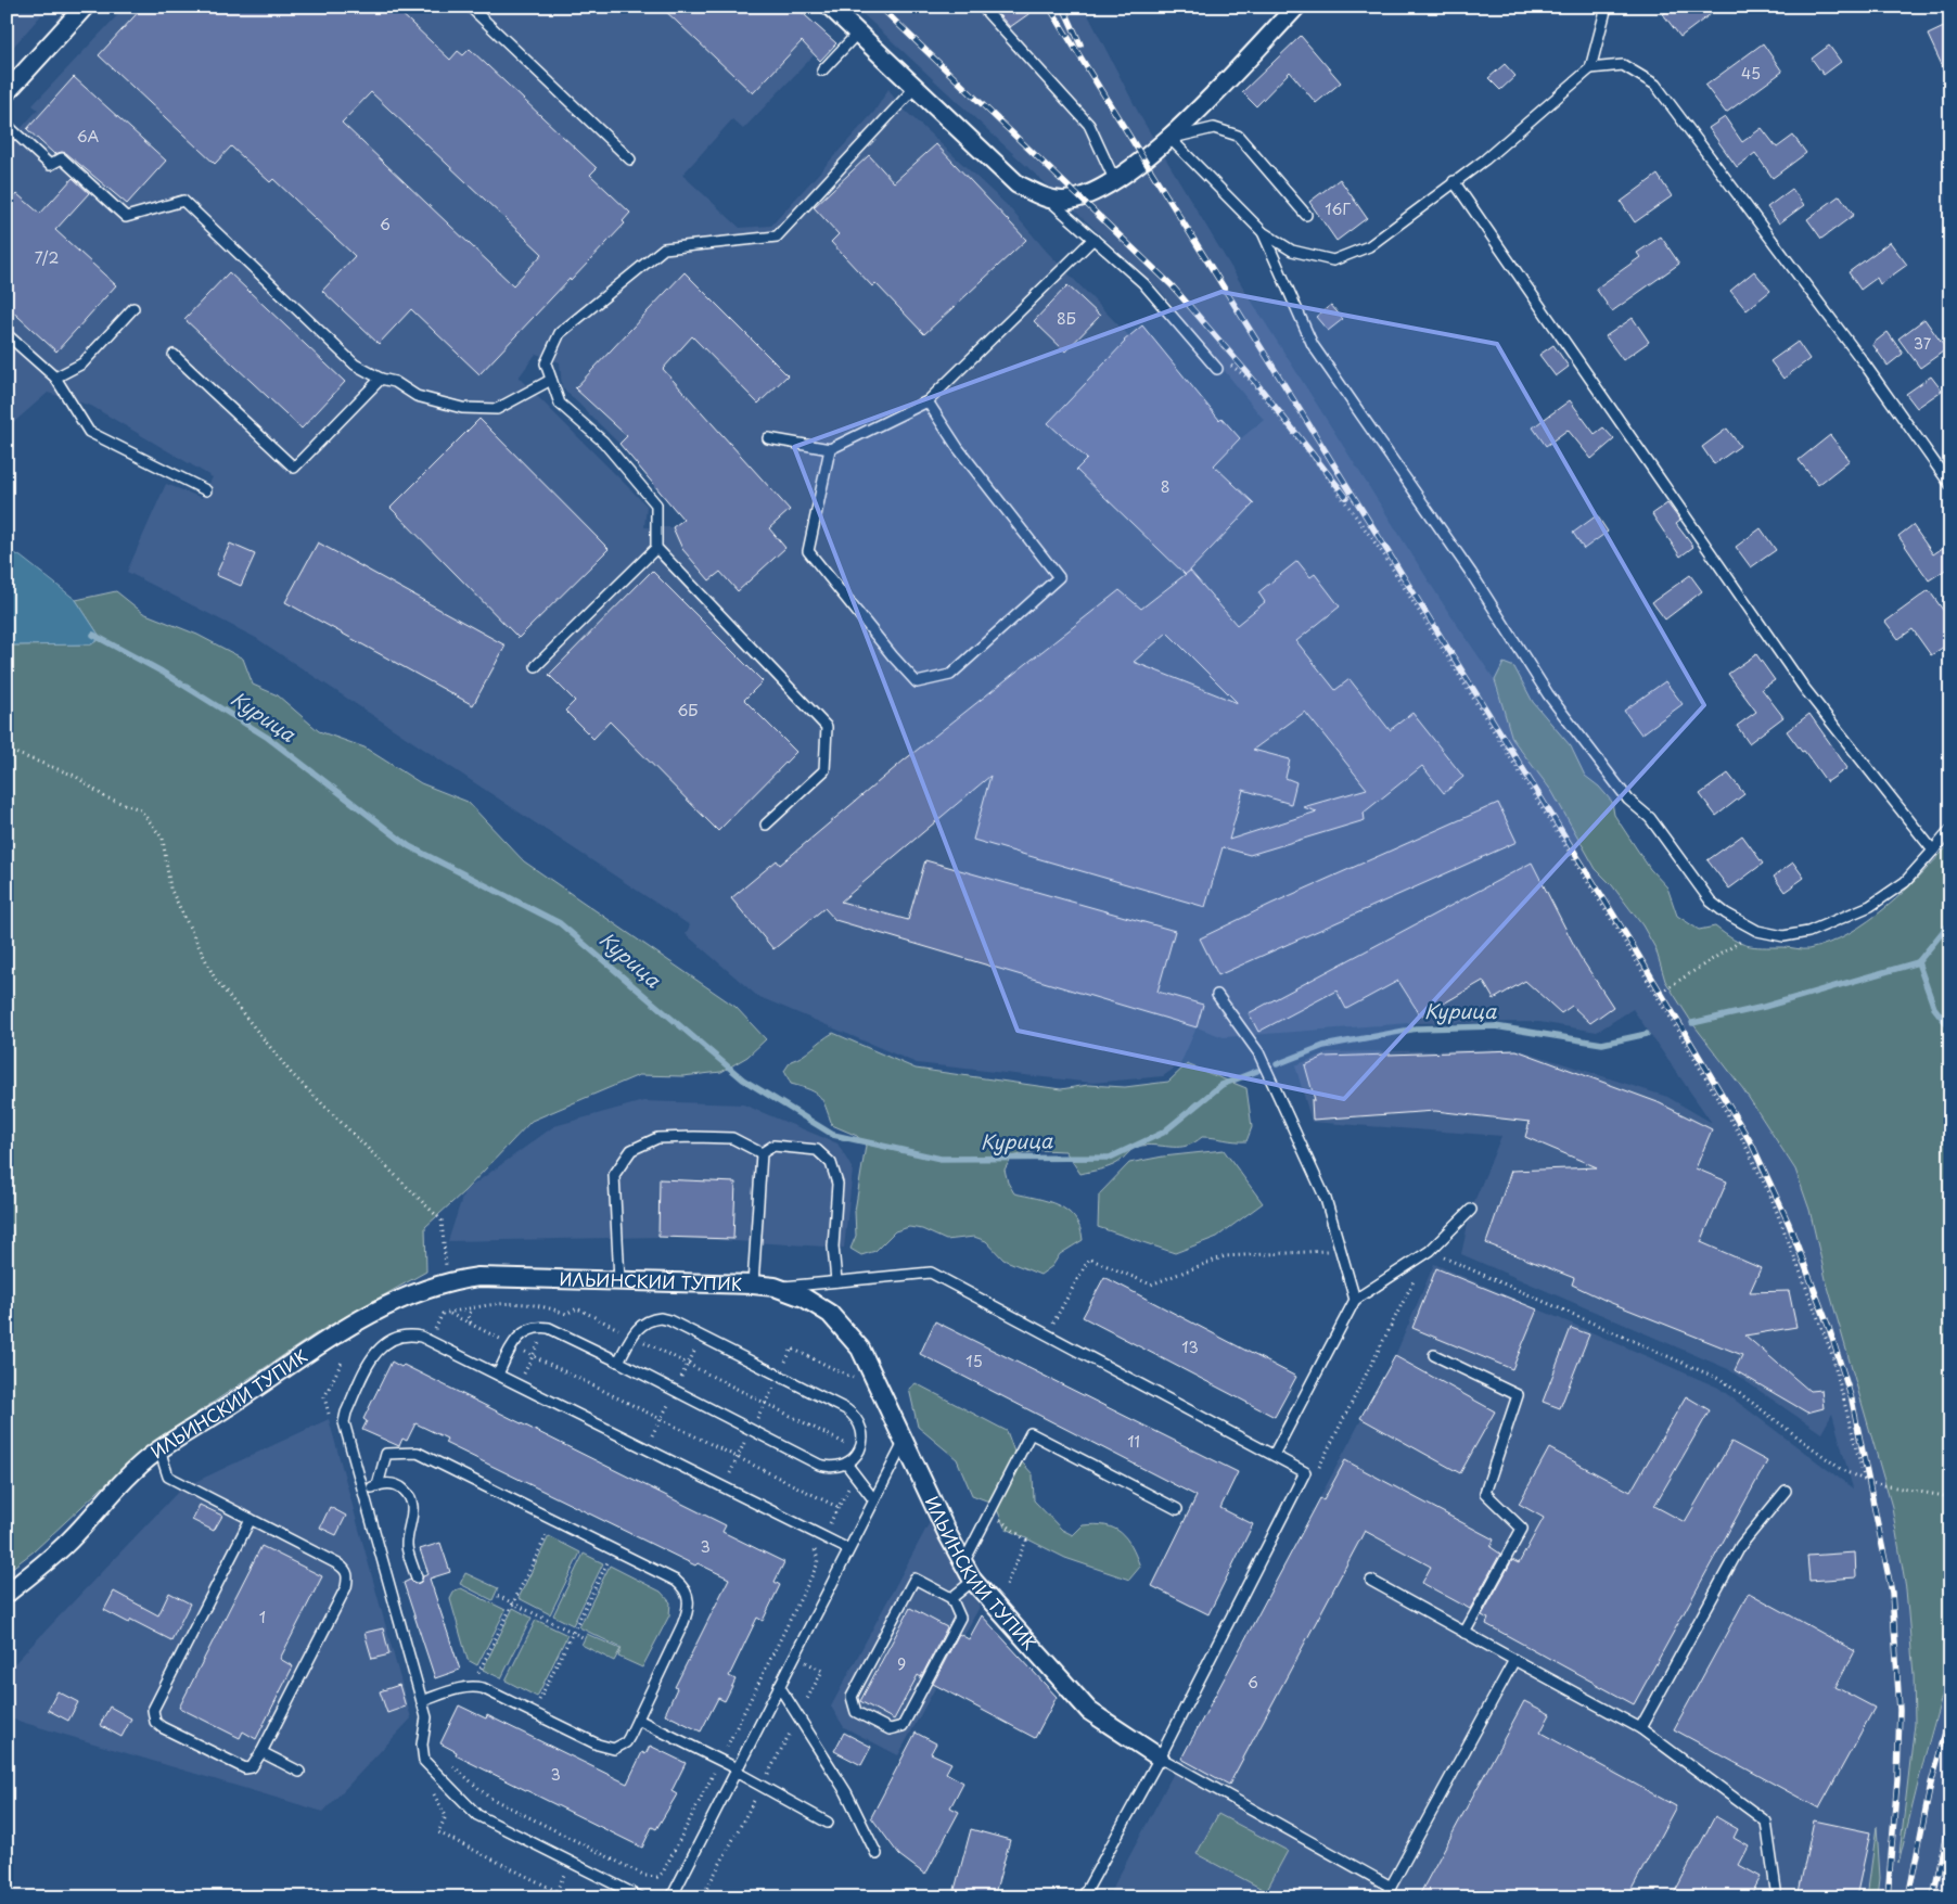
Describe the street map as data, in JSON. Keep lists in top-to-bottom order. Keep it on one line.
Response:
{"streets":{"street":["ИЛЬИНСКИЙ ТУПИК"]},"water":["Курица"],"house_numbers":["45","6А","16Г","6","7/2","8Б","37","8","6Б","13","15","11","3","1","9","6","3"]}
